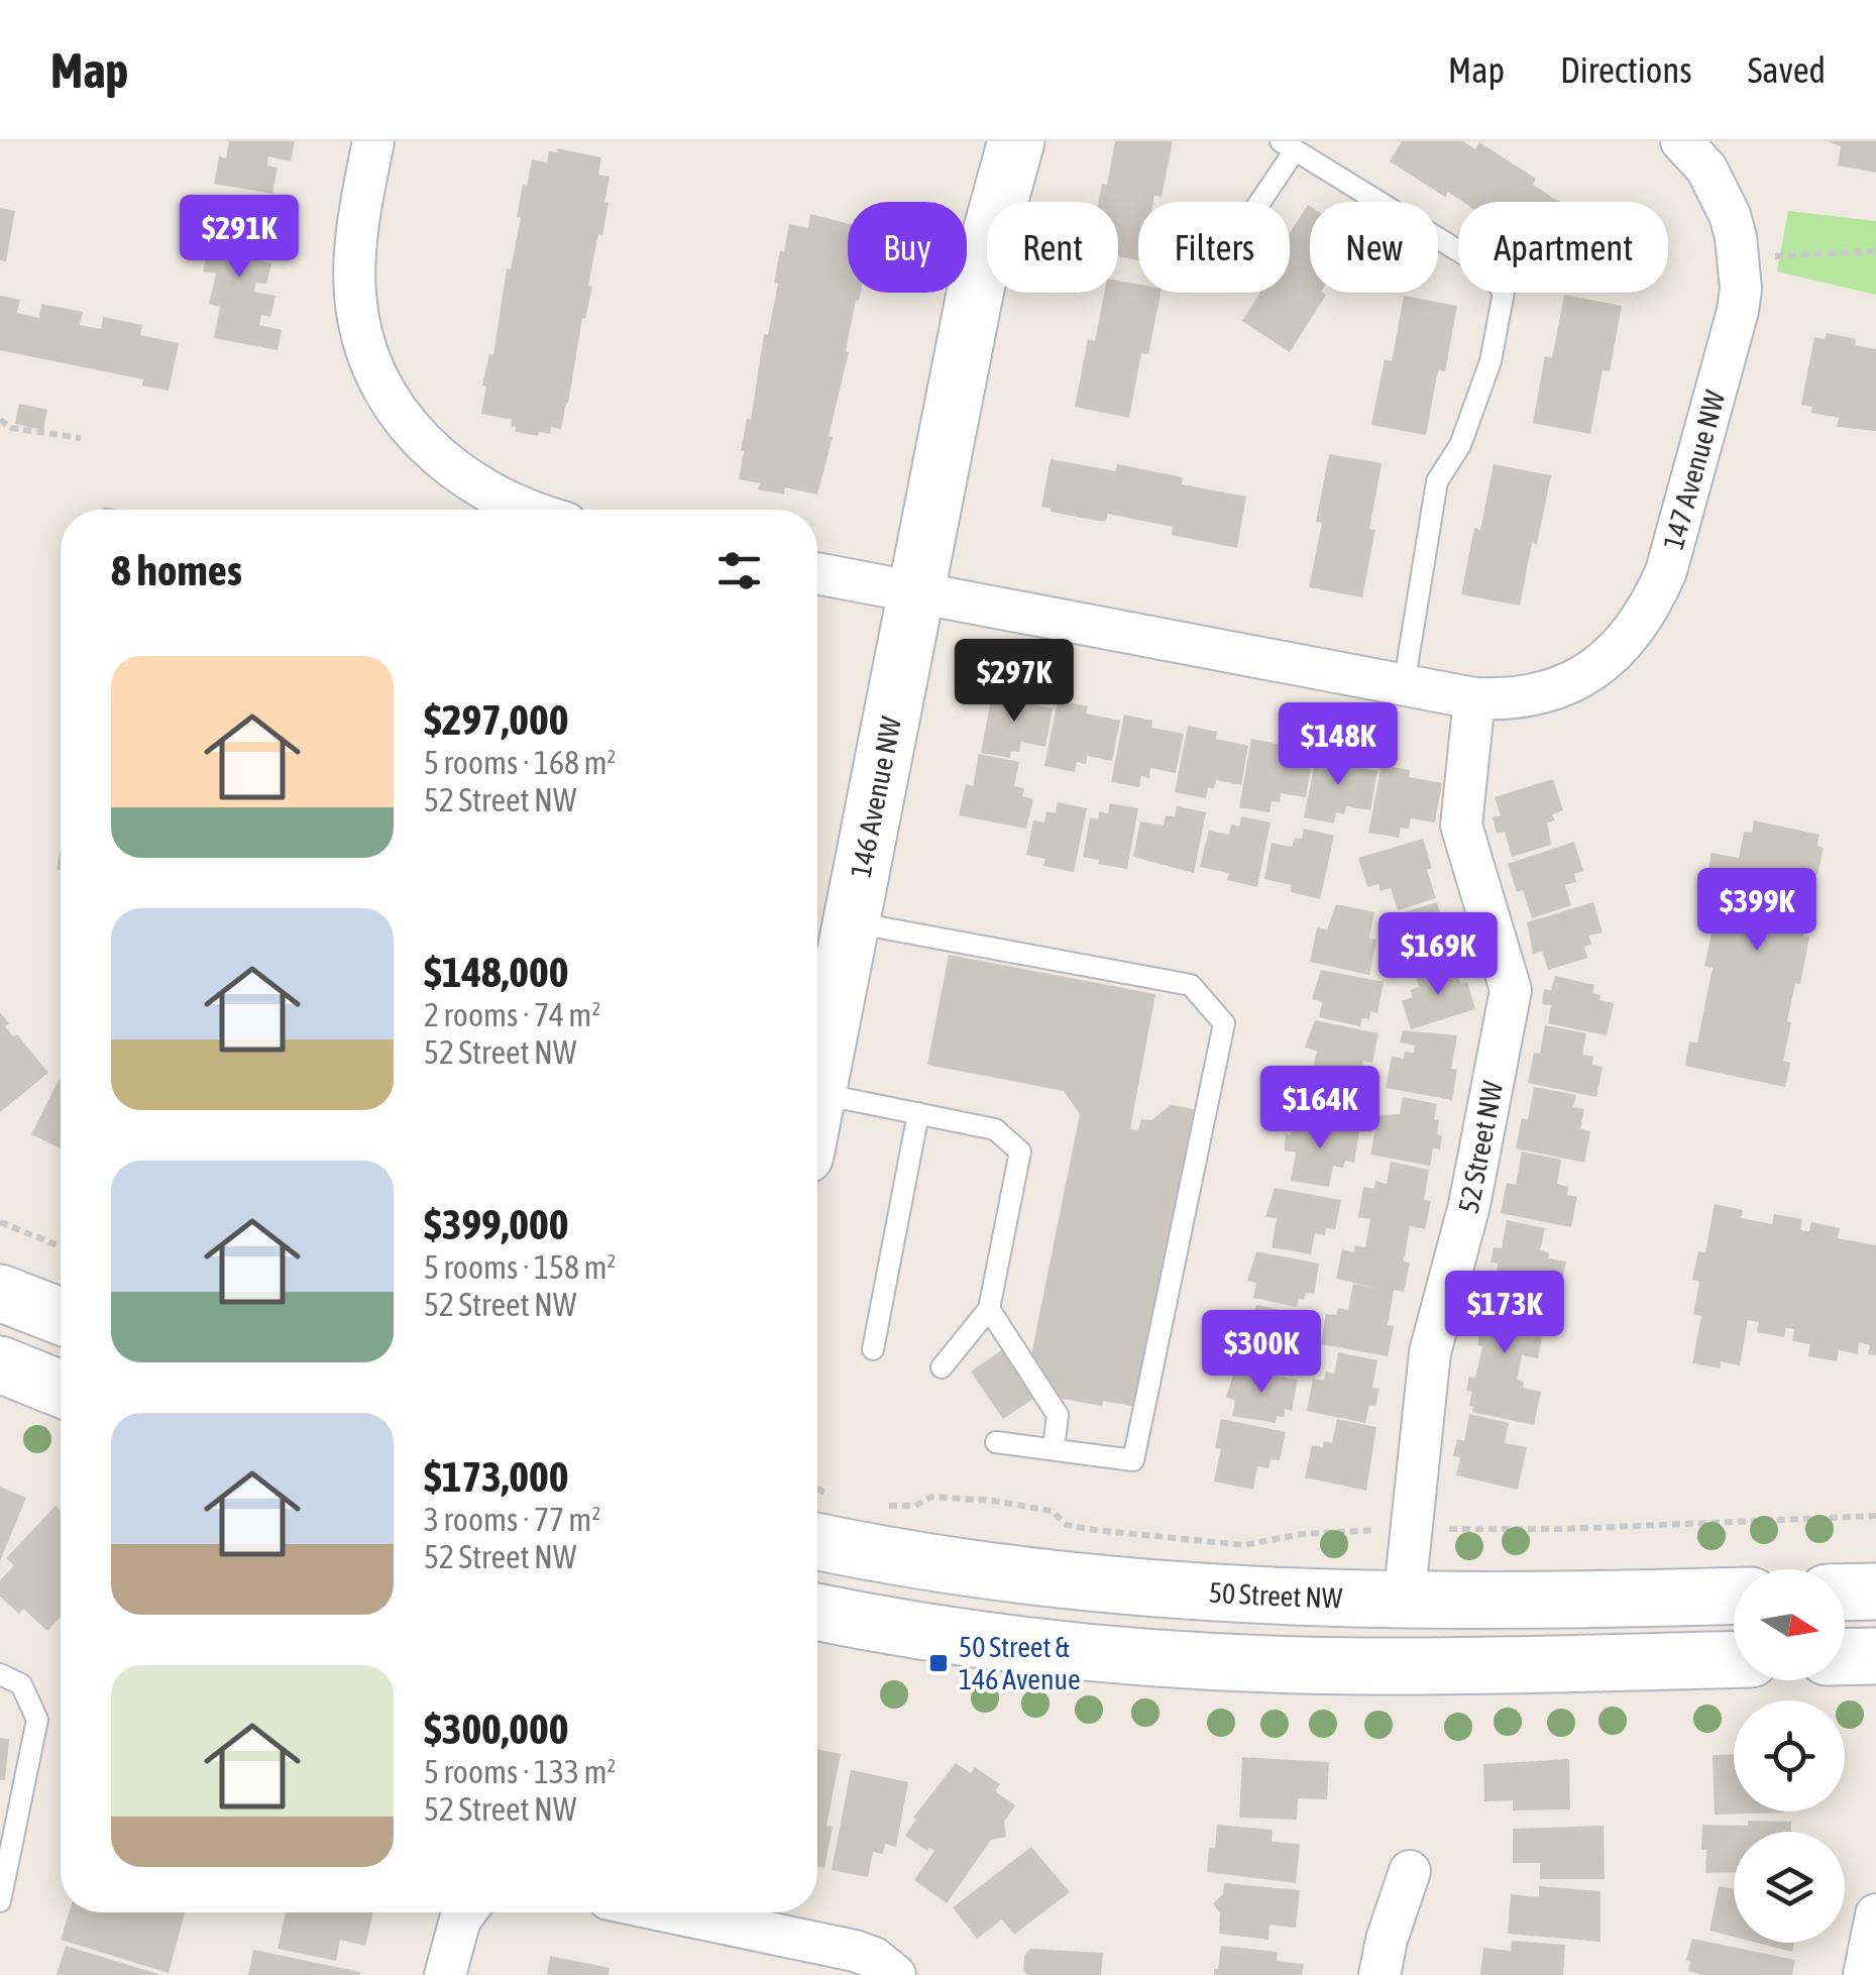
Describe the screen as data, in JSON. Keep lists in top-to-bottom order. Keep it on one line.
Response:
{"streets":{"main road":["146 Avenue NW","50 Street NW"],"street":["147 Avenue NW","52 Street NW"]},"crossings":[["147 Avenue NW","52 Street NW"],["52 Street NW","50 Street NW"]],"places":{"transit":["50 Street & 146 Avenue"]},"north":"right","page":{"header":"Map","nav":["Map","Directions","Saved"],"price":["$291K","$297K","$148K","$399K","$169K","$164K","$173K","$300K"],"chip":["Buy","Rent","Filters","New","Apartment"],"heading":"8 homes","list":[{"name":"$297,000","note":"5 rooms · 168 m² · 52 Street NW"},{"name":"$148,000","note":"2 rooms · 74 m² · 52 Street NW"},{"name":"$399,000","note":"5 rooms · 158 m² · 52 Street NW"},{"name":"$173,000","note":"3 rooms · 77 m² · 52 Street NW"},{"name":"$300,000","note":"5 rooms · 133 m² · 52 Street NW"}]}}
